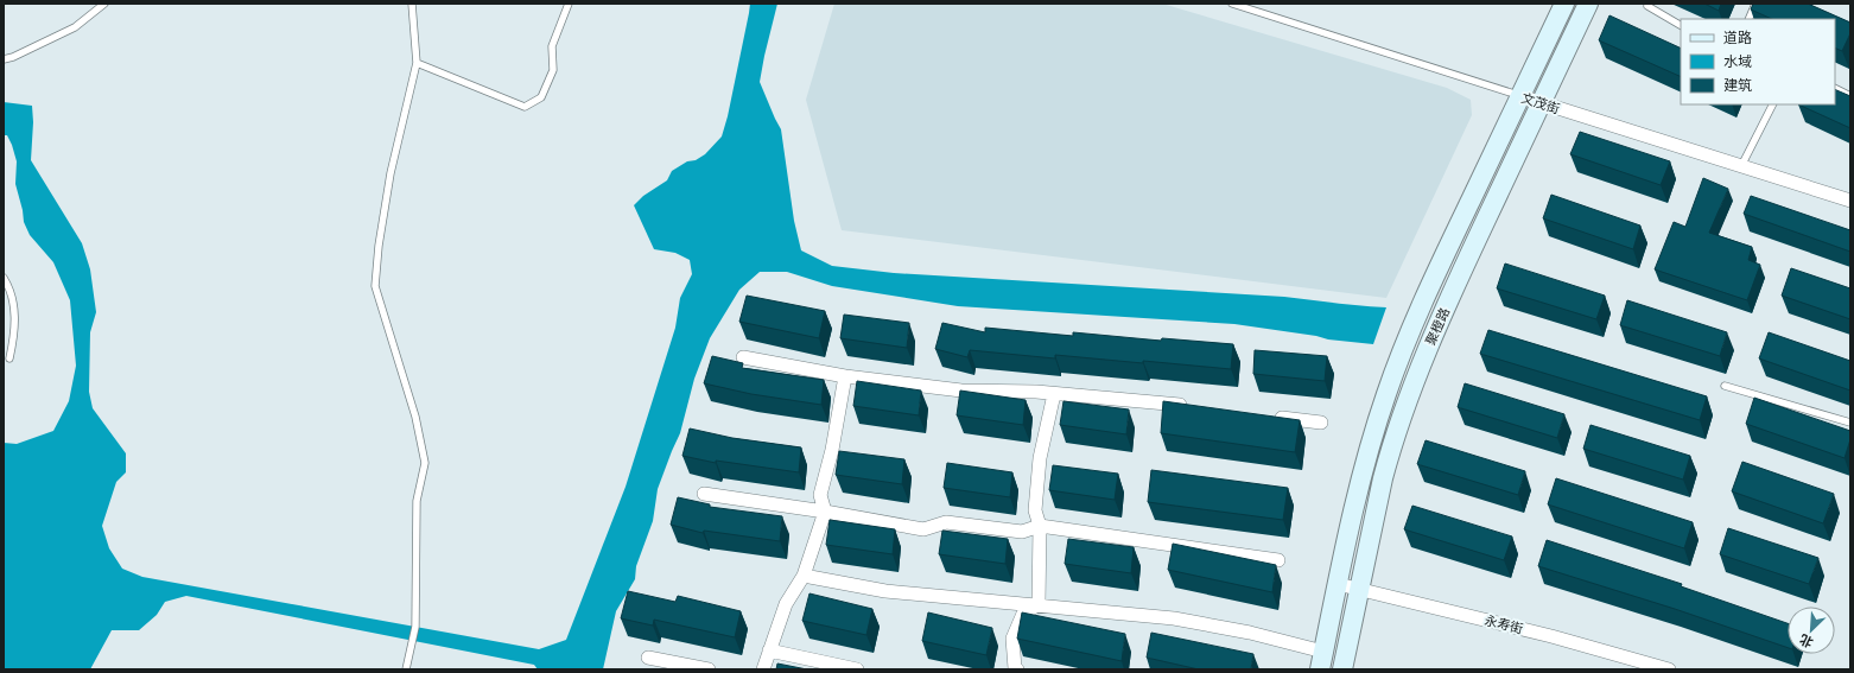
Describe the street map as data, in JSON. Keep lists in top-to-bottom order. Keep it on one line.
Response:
{"streets":{"street":["文茂街","聚橙路","永寿街"]},"crossings":[["文茂街","聚橙路"],["聚橙路","永寿街"]],"legend":["道路","水域","建筑"],"north":"bottom left"}
